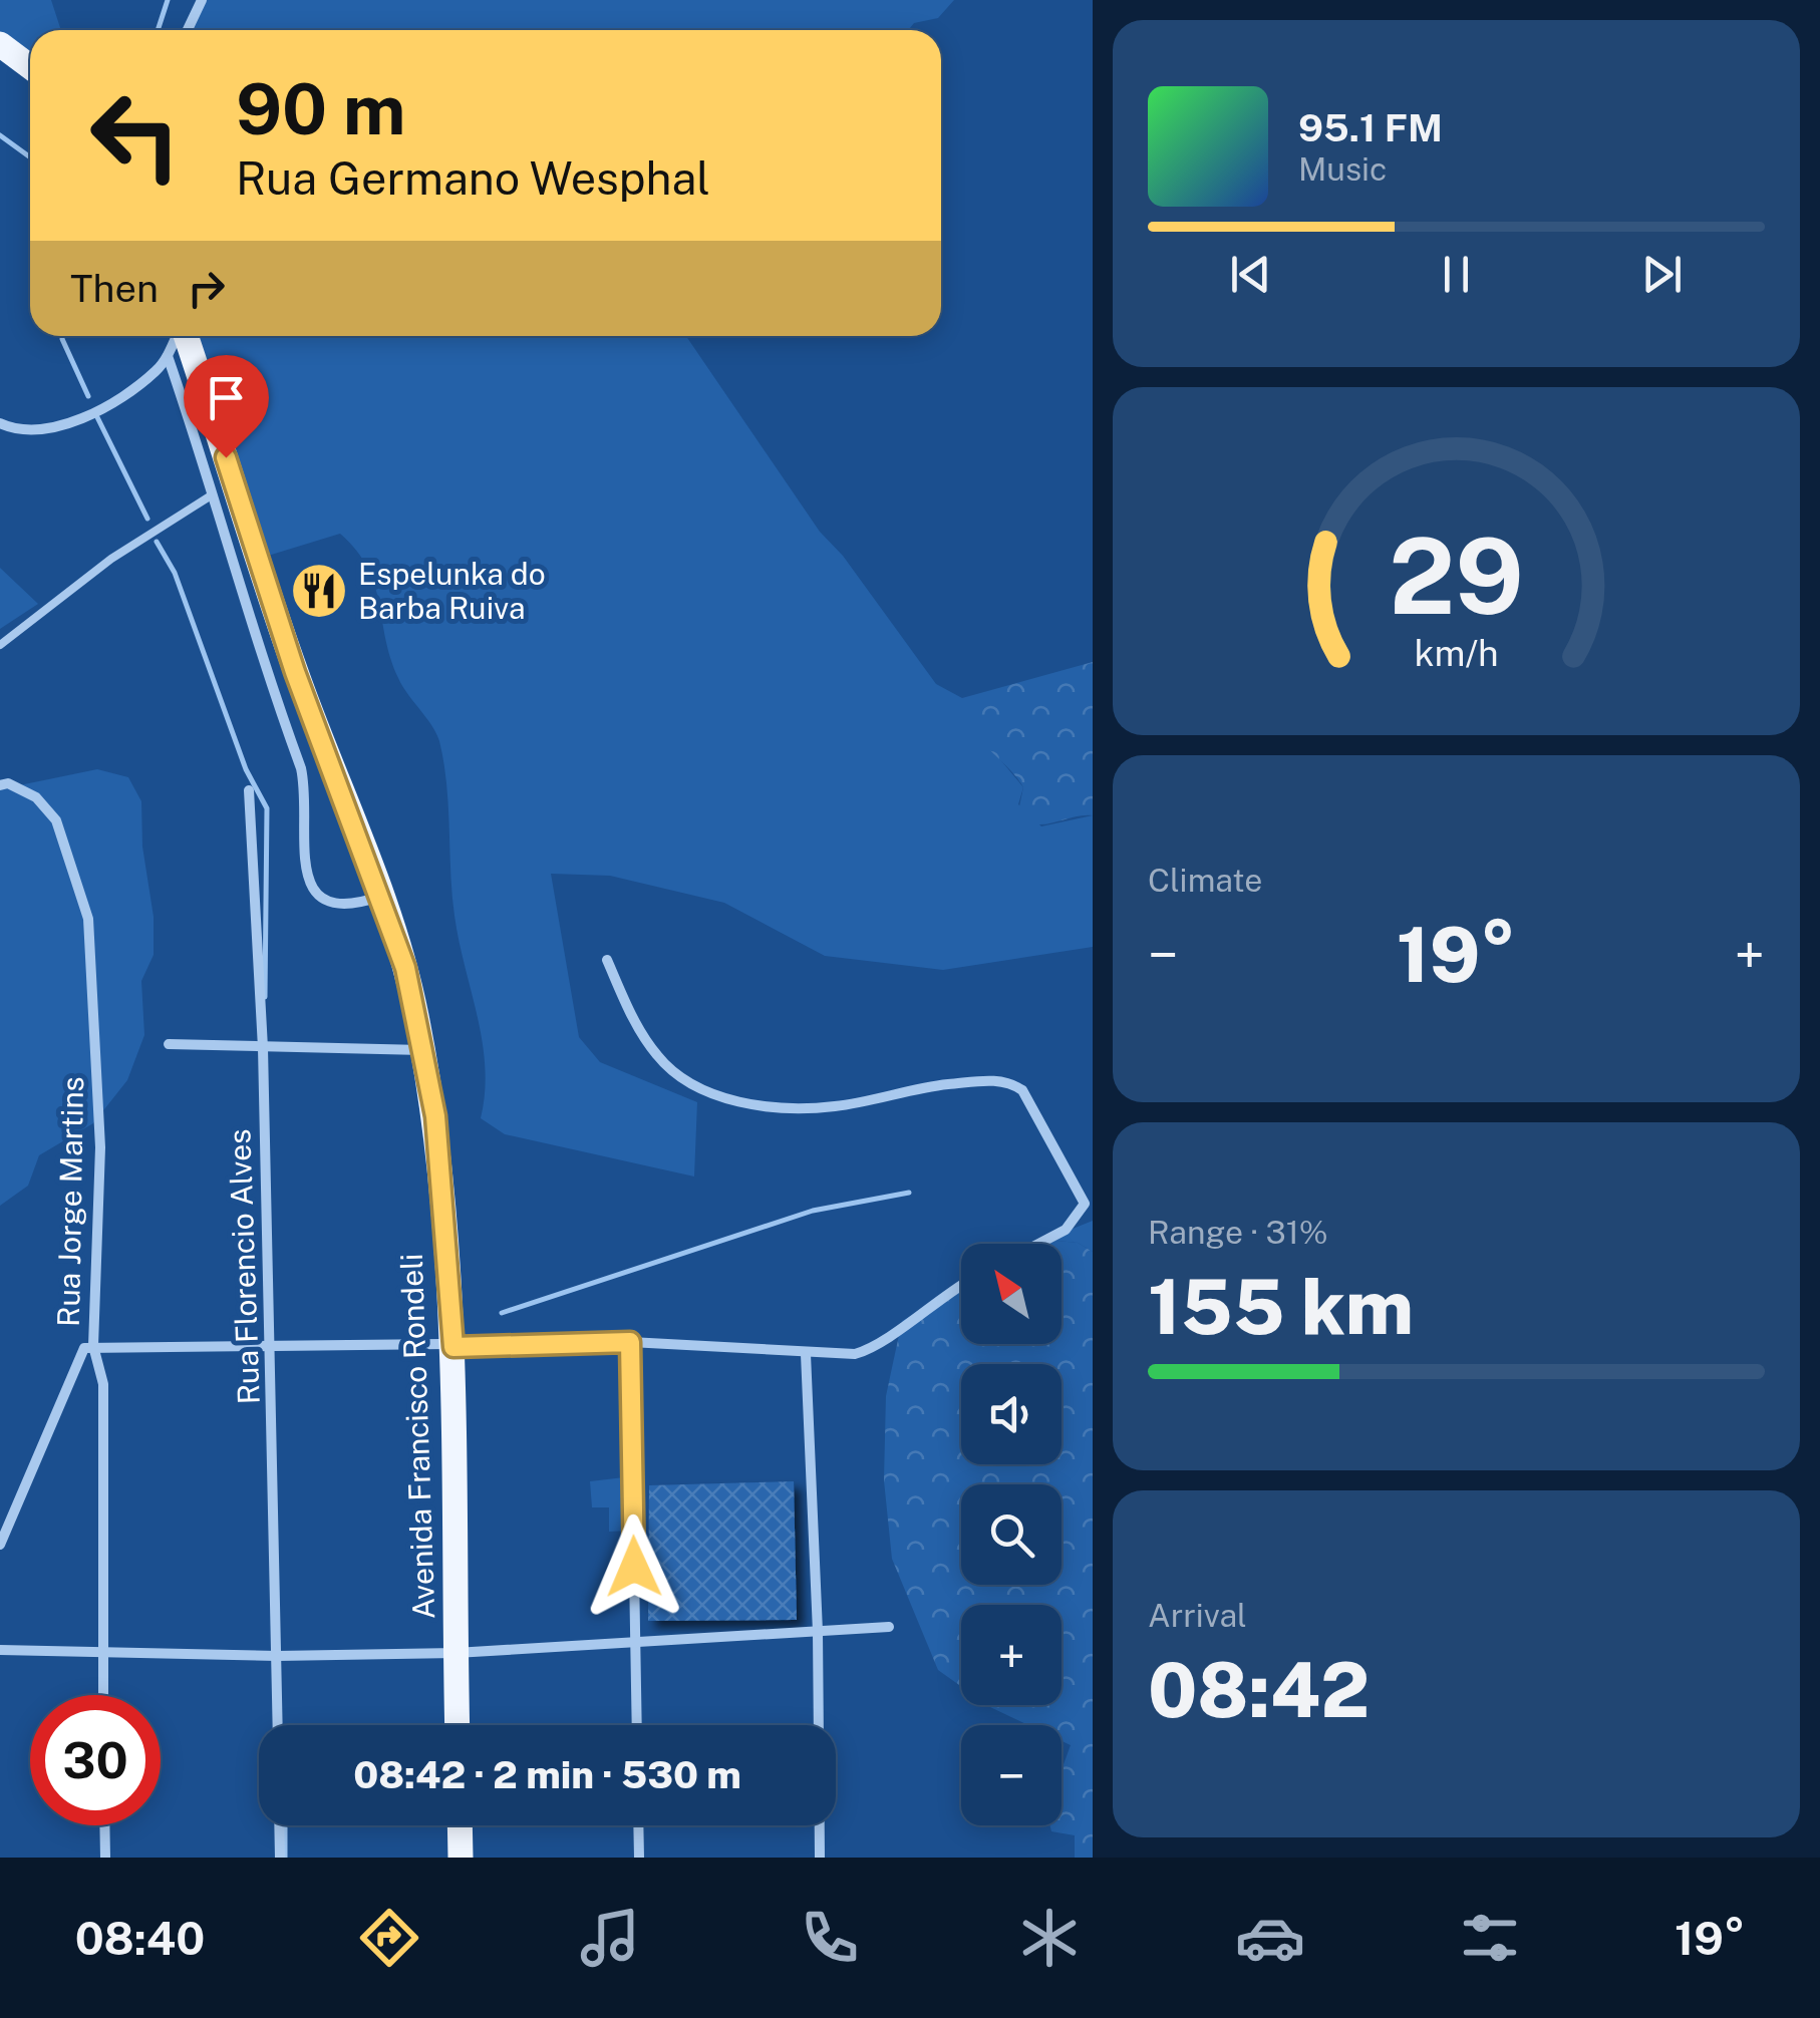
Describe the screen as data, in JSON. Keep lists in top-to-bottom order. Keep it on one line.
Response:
{"streets":{"main road":["Avenida Francisco Rondeli"],"street":["Rua Jorge Martins","Rua Florencio Alves"]},"places":{"restaurant":["Espelunka do Barba Ruiva"]},"north":"top left","page":{"turn":["90 m","Rua Germano Wesphal"],"song":["95.1 FM","Music"],"then":"Then","tile":["Climate",["Range · 31%","155 km"],["Arrival","08:42"]],"heat":["−","19°","+"],"map_buttons":["+","−"],"limit":"30","trip":"08:42 · 2 min · 530 m","tabs":["08:40","19°"],"gauge":["29","km/h"]}}
